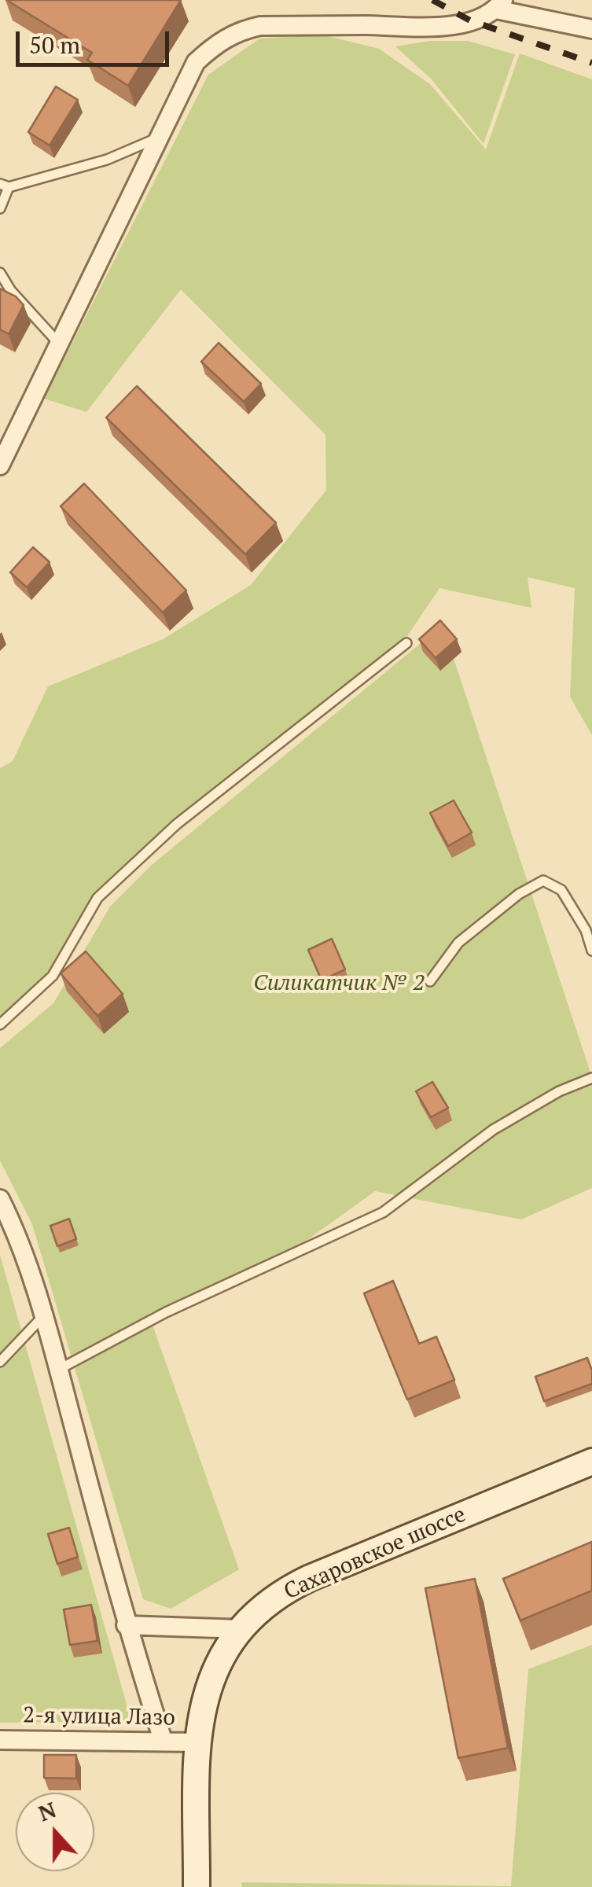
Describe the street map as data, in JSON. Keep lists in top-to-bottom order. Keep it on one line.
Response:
{"streets":{"main road":["Сахаровское шоссе"],"street":["2-я улица Лазо"]},"crossings":[["Сахаровское шоссе","2-я улица Лазо"]],"parks":["Силикатчик № 2"],"scale_bar":"50 m","north":"top"}
